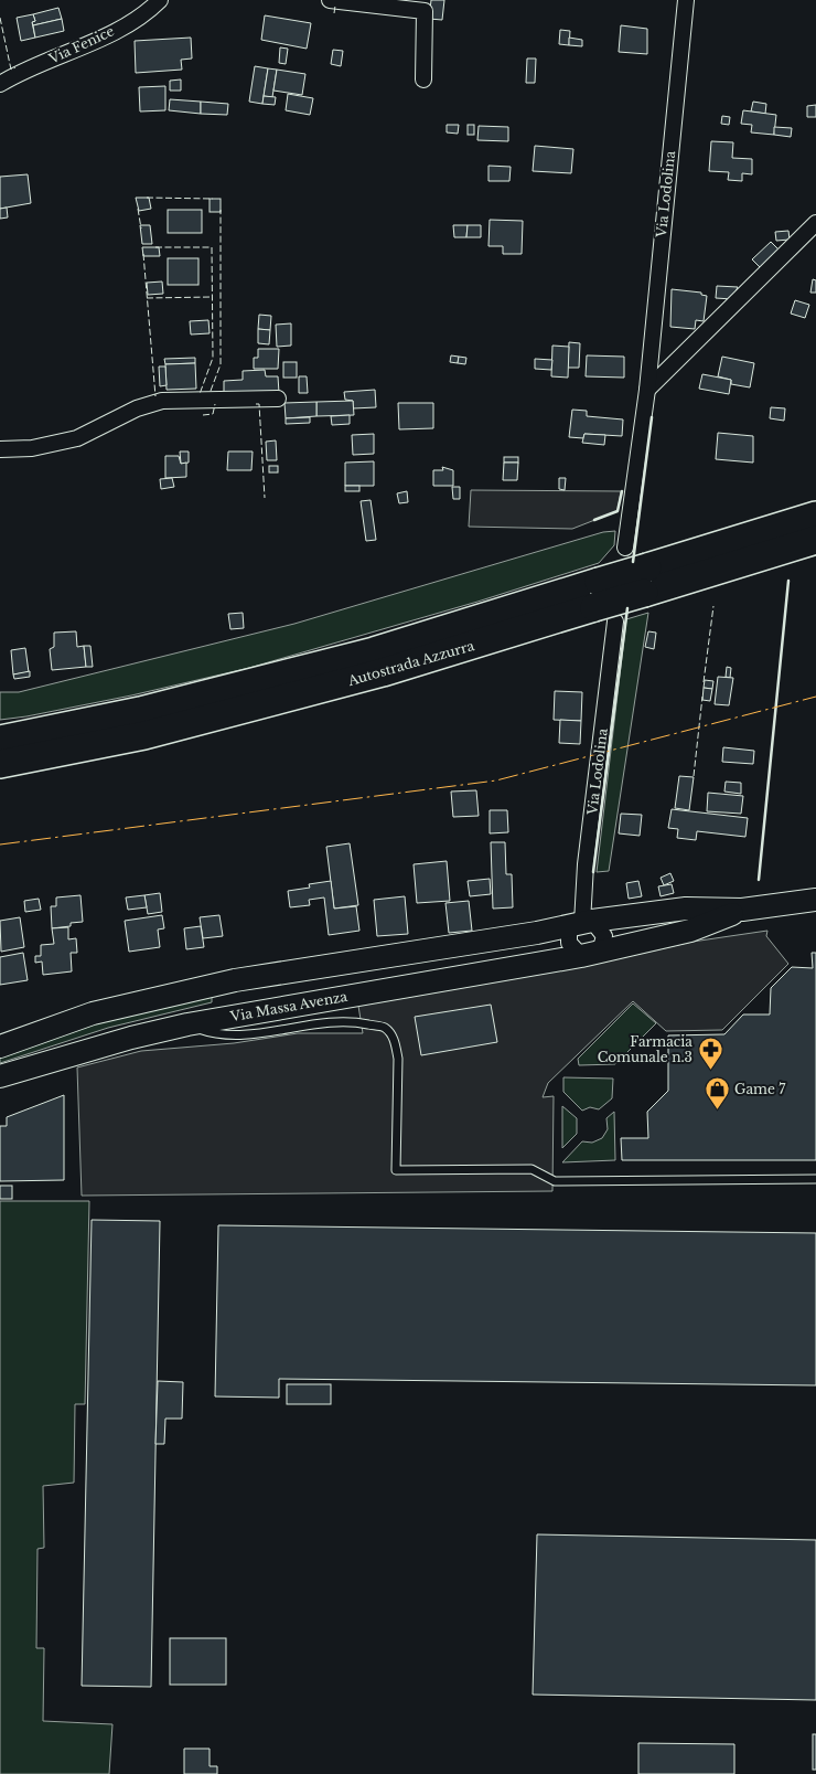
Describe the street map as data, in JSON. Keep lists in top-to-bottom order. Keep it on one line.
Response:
{"streets":{"highway":["Autostrada Azzurra"],"main road":["Via Massa Avenza"],"street":["Via Fenice","Via Lodolina"]},"crossings":[["Via Lodolina","Autostrada Azzurra"],["Via Lodolina","Via Massa Avenza"]],"places":{"pharmacy":["Farmacia Comunale n.3"],"shop":["Game 7"]}}
